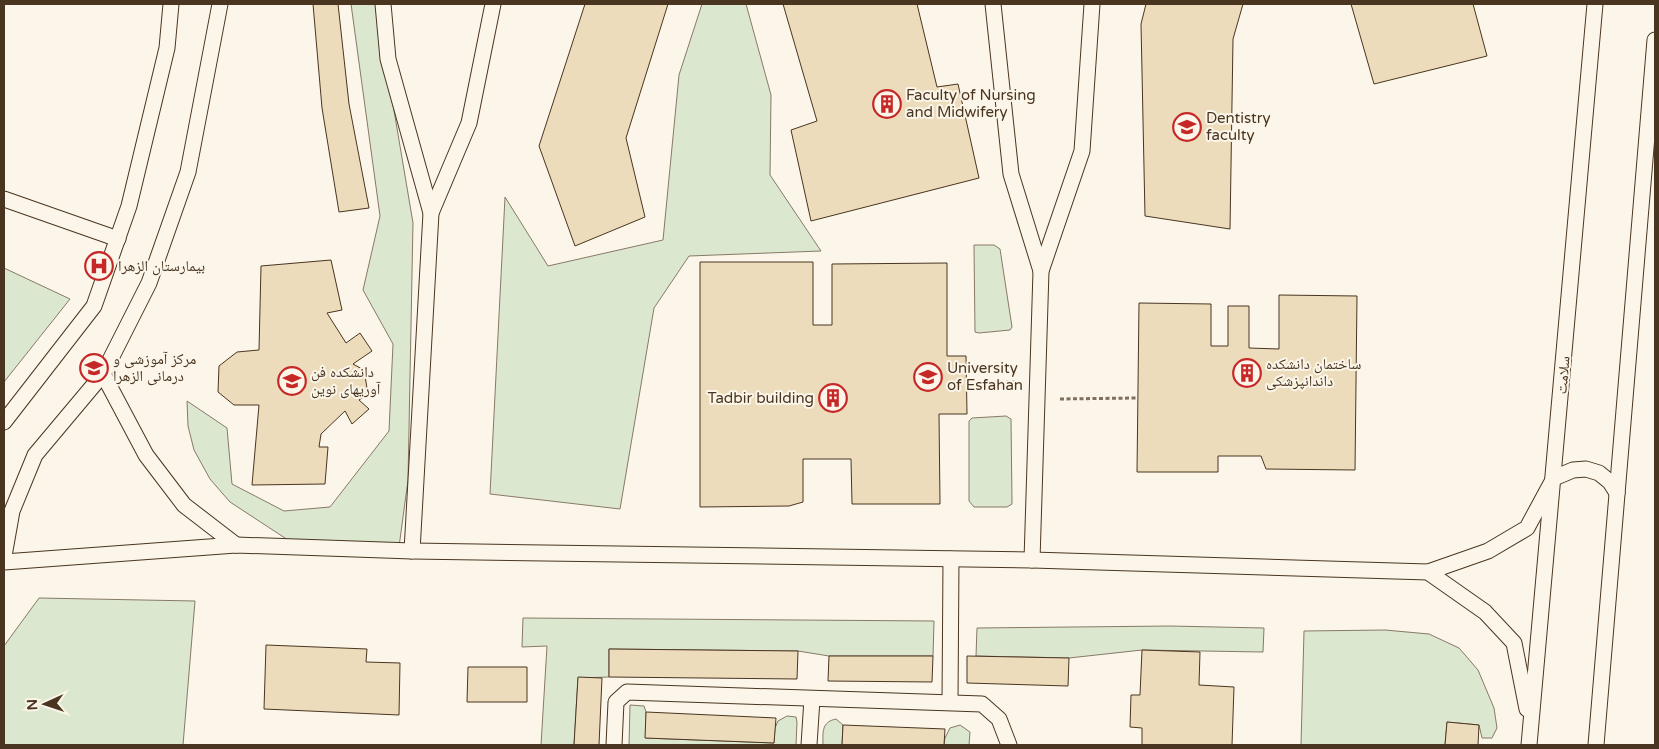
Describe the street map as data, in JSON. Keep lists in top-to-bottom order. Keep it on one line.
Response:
{"streets":{"lane":["سلامت"]},"places":{"building":["Faculty of Nursing and Midwifery","ساختمان دانشکده داندانپزشکی","Tadbir building"],"school or university":["Dentistry faculty","مرکز آموزشی و درمانی الزهرا","University of Esfahan","دانشکده فن آوریهای نوین"],"hospital":["بیمارستان الزهرا"]},"north":"left"}
